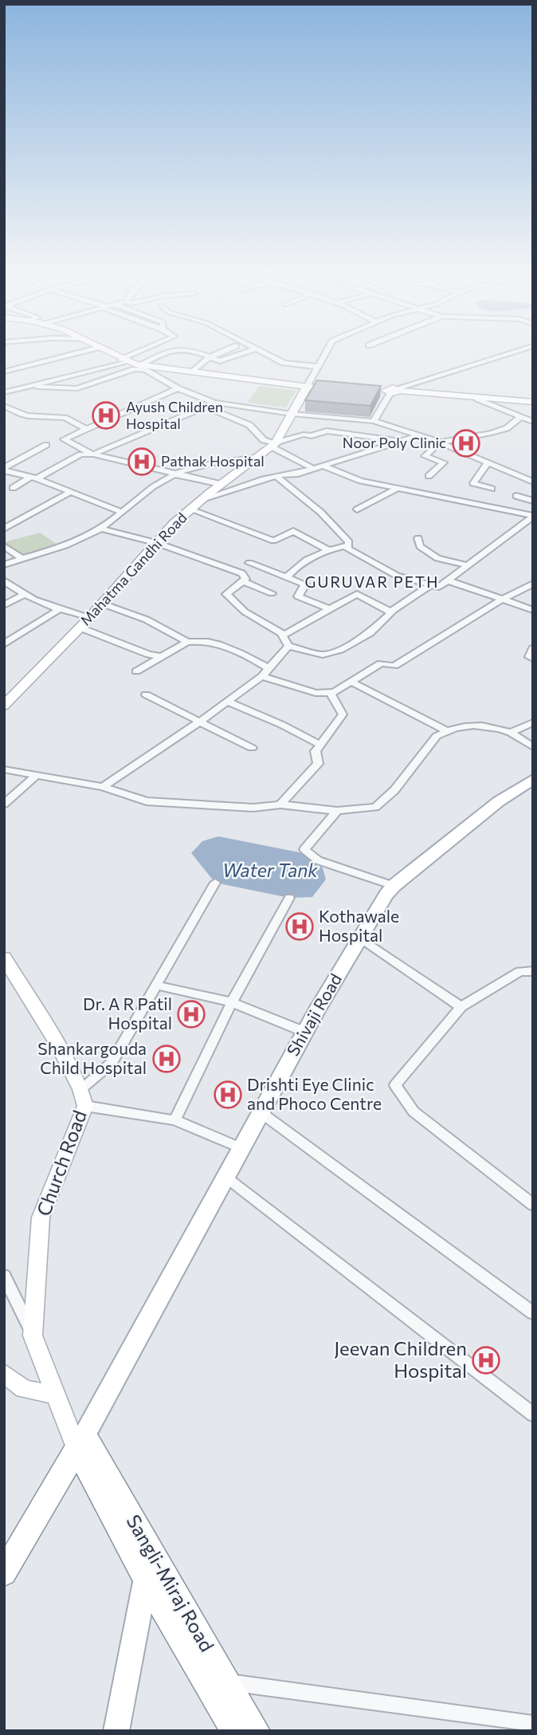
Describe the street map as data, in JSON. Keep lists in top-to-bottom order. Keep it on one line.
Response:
{"streets":{"highway":["Sangli-Miraj Road"],"main road":["Mahatma Gandhi Road","Shivaji Road","Church Road"]},"crossings":[["Shivaji Road","Church Road"],["Shivaji Road","Sangli-Miraj Road"],["Church Road","Sangli-Miraj Road"]],"districts":["GURUVAR PETH"],"water":["Water Tank"],"places":{"hospital":["Ayush Children Hospital","Noor Poly Clinic","Pathak Hospital","Kothawale Hospital","Dr. A R Patil Hospital","Shankargouda Child Hospital","Drishti Eye Clinic and Phoco Centre","Jeevan Children Hospital"]}}
